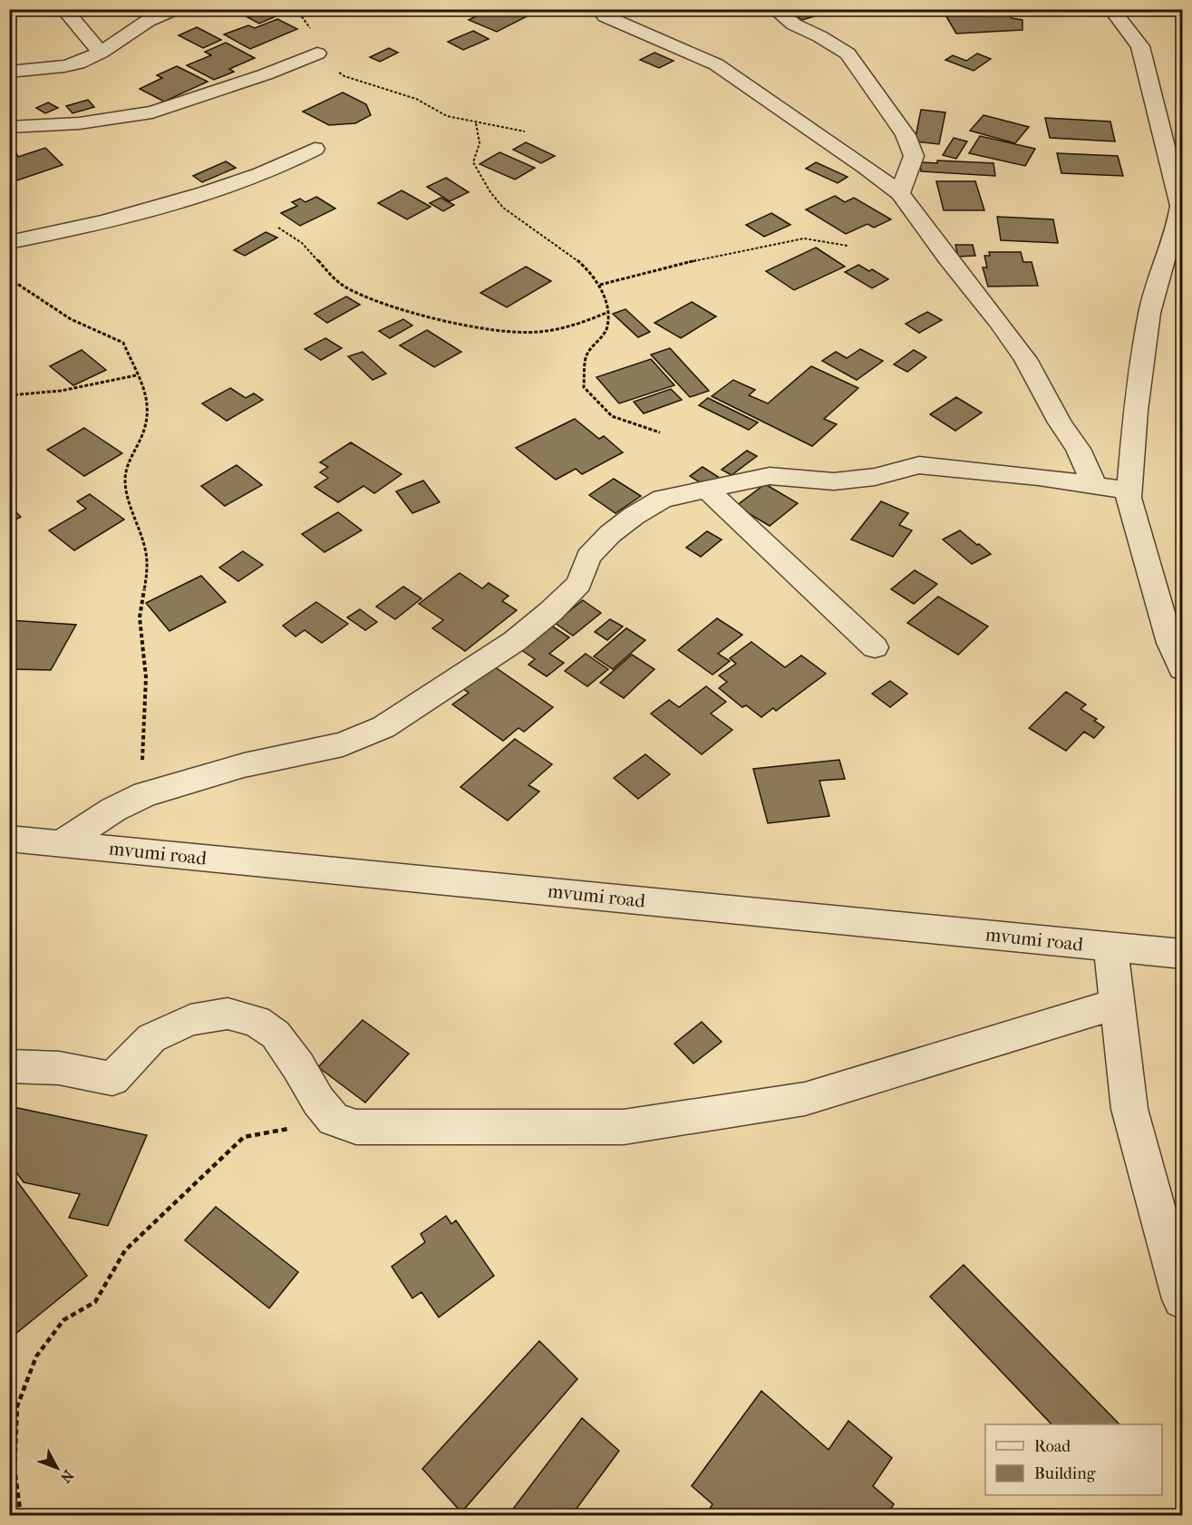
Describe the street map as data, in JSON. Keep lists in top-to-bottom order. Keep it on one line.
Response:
{"streets":{"street":["mvumi road"]},"legend":["Road","Building"],"north":"bottom right"}
